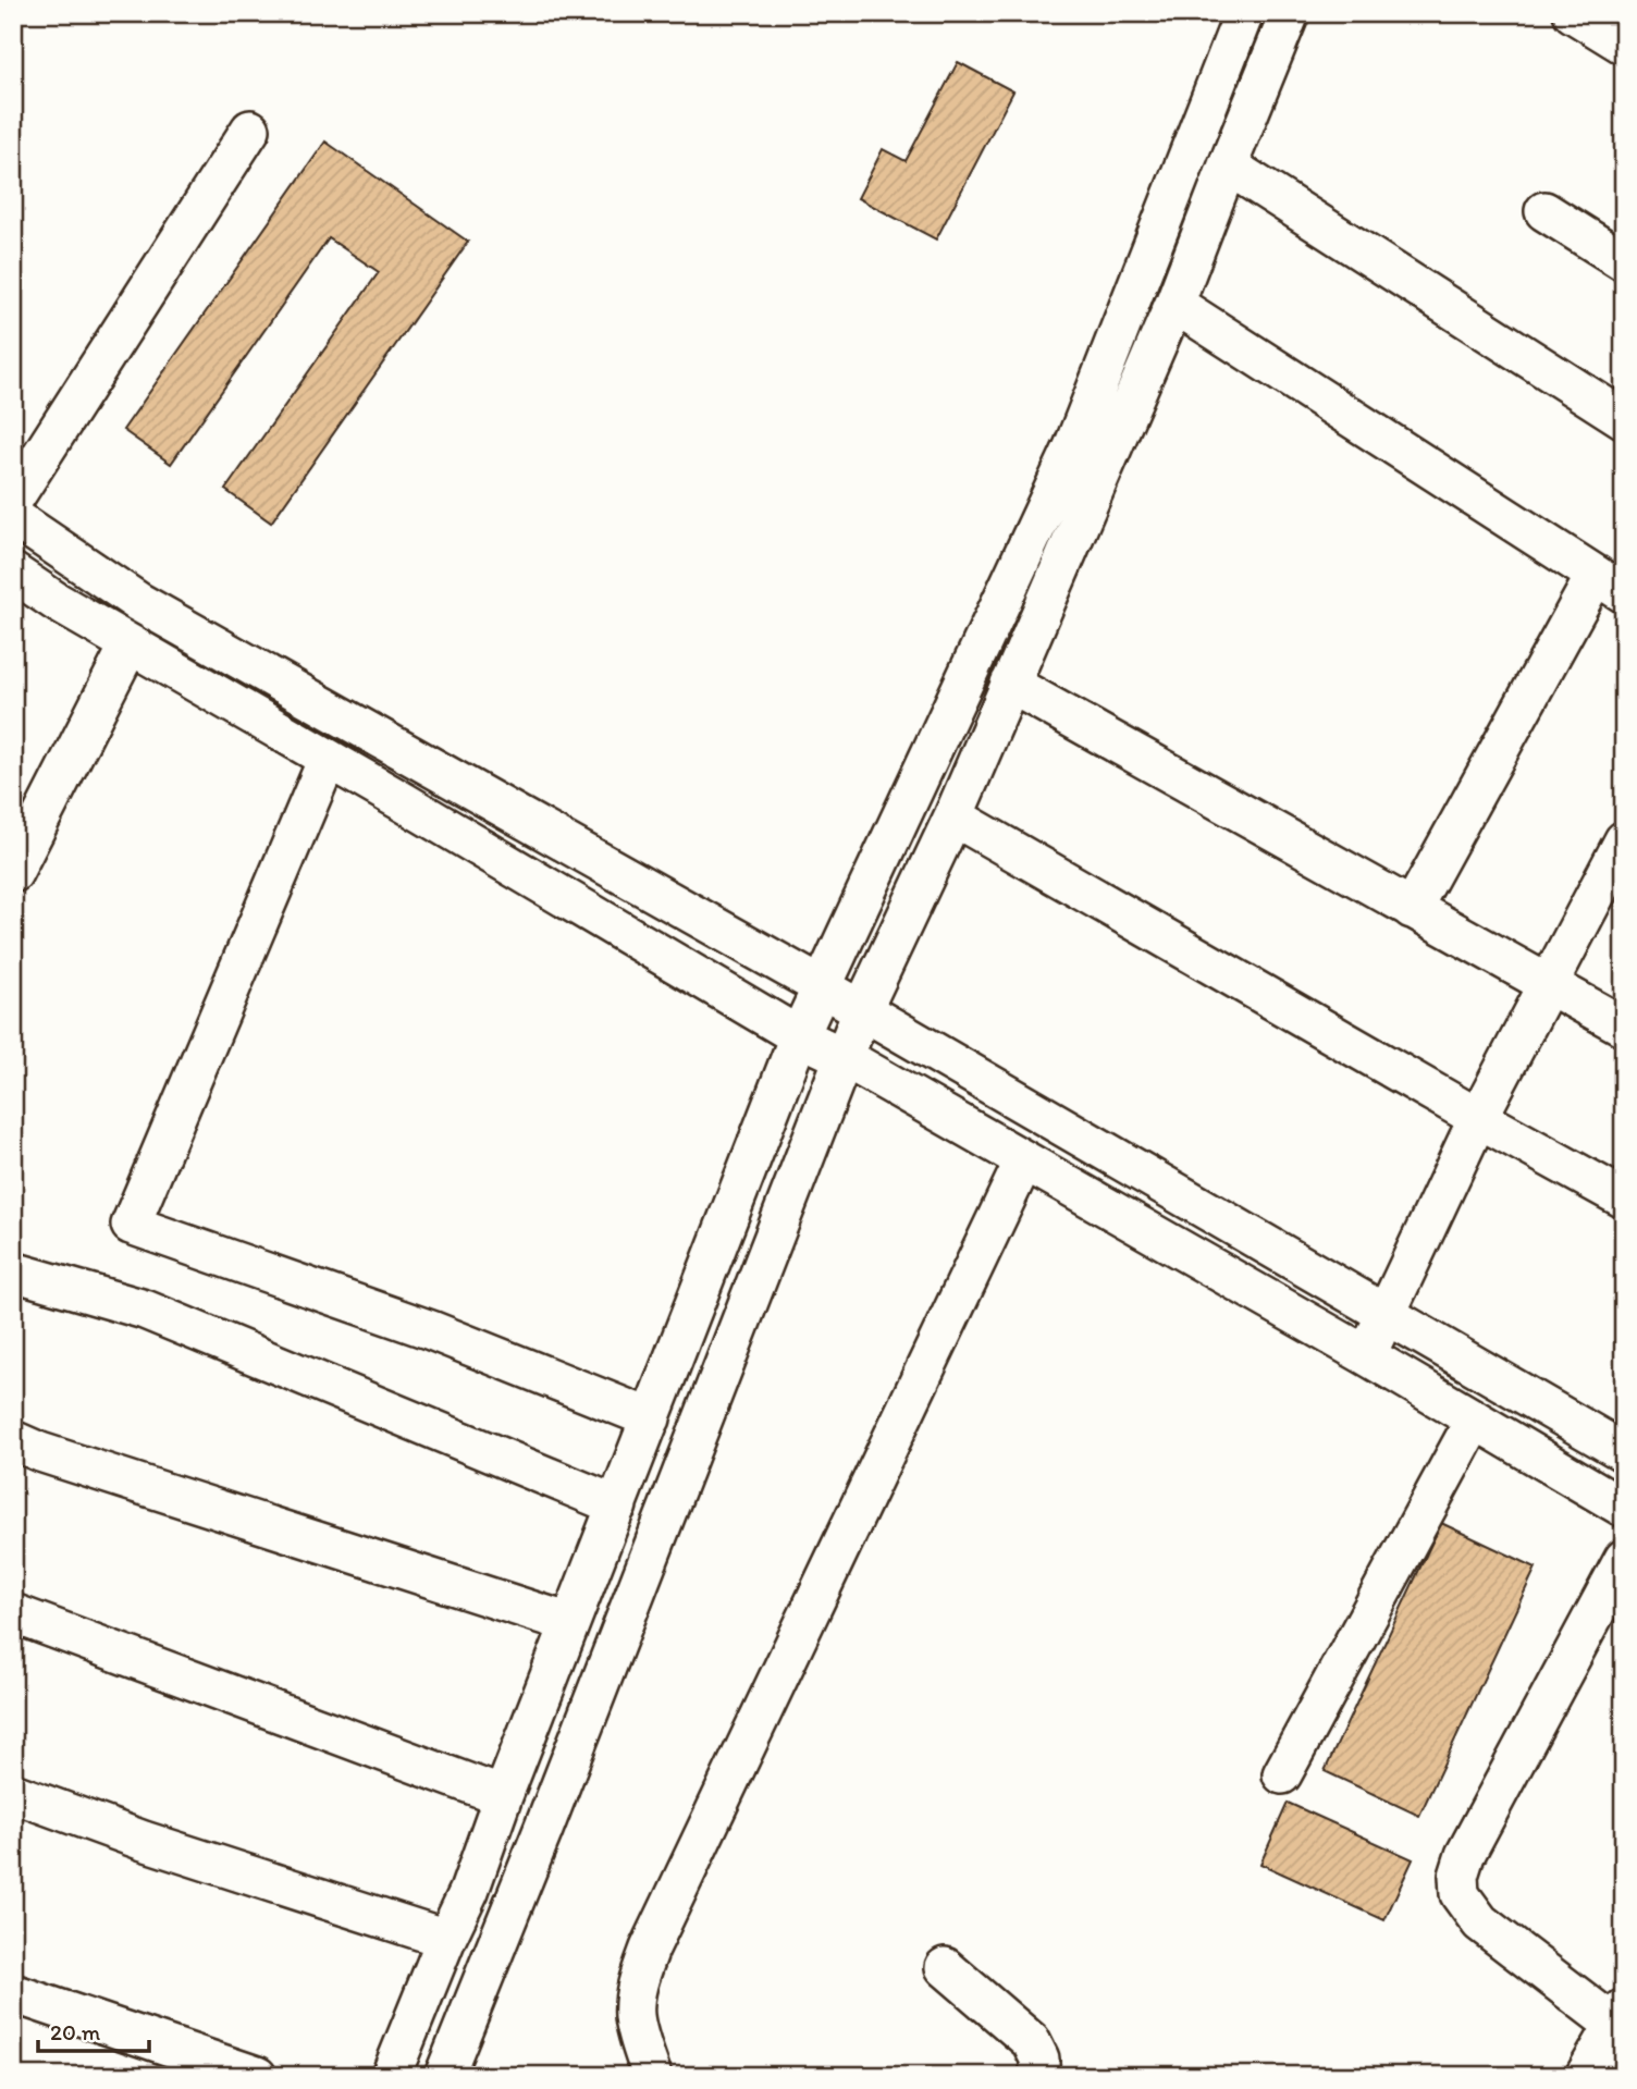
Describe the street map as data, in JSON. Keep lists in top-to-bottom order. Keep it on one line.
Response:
{"scale_bar":"20 m"}
